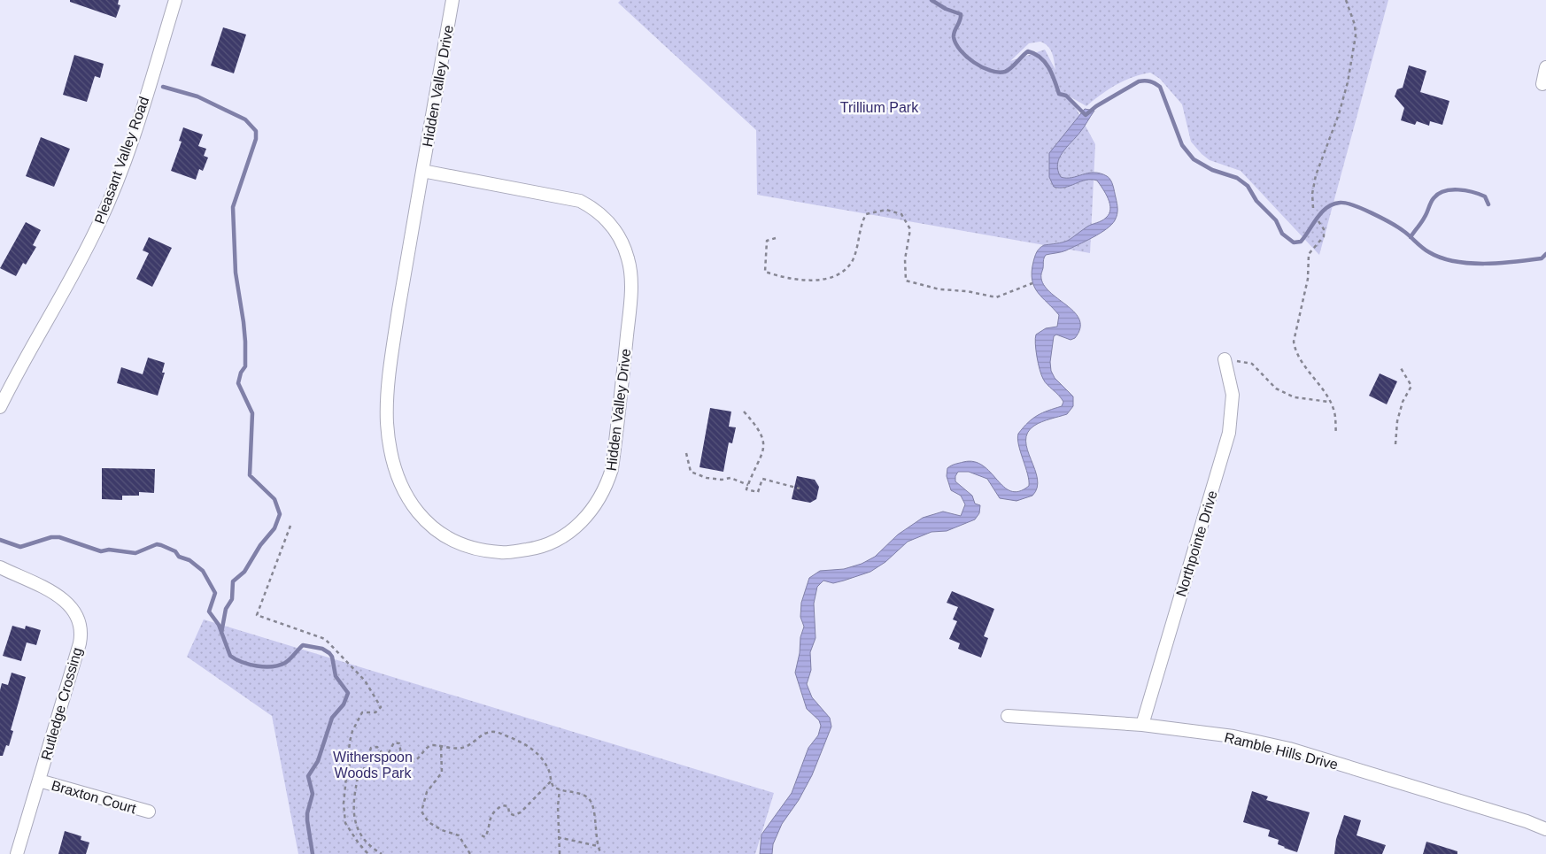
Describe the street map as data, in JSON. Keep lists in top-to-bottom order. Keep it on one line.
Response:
{"streets":{"street":["Hidden Valley Drive","Pleasant Valley Road","Northpointe Drive","Rutledge Crossing","Ramble Hills Drive","Braxton Court"]},"crossings":[["Northpointe Drive","Ramble Hills Drive"],["Rutledge Crossing","Braxton Court"]],"parks":["Trillium Park","Witherspoon Woods Park"]}
